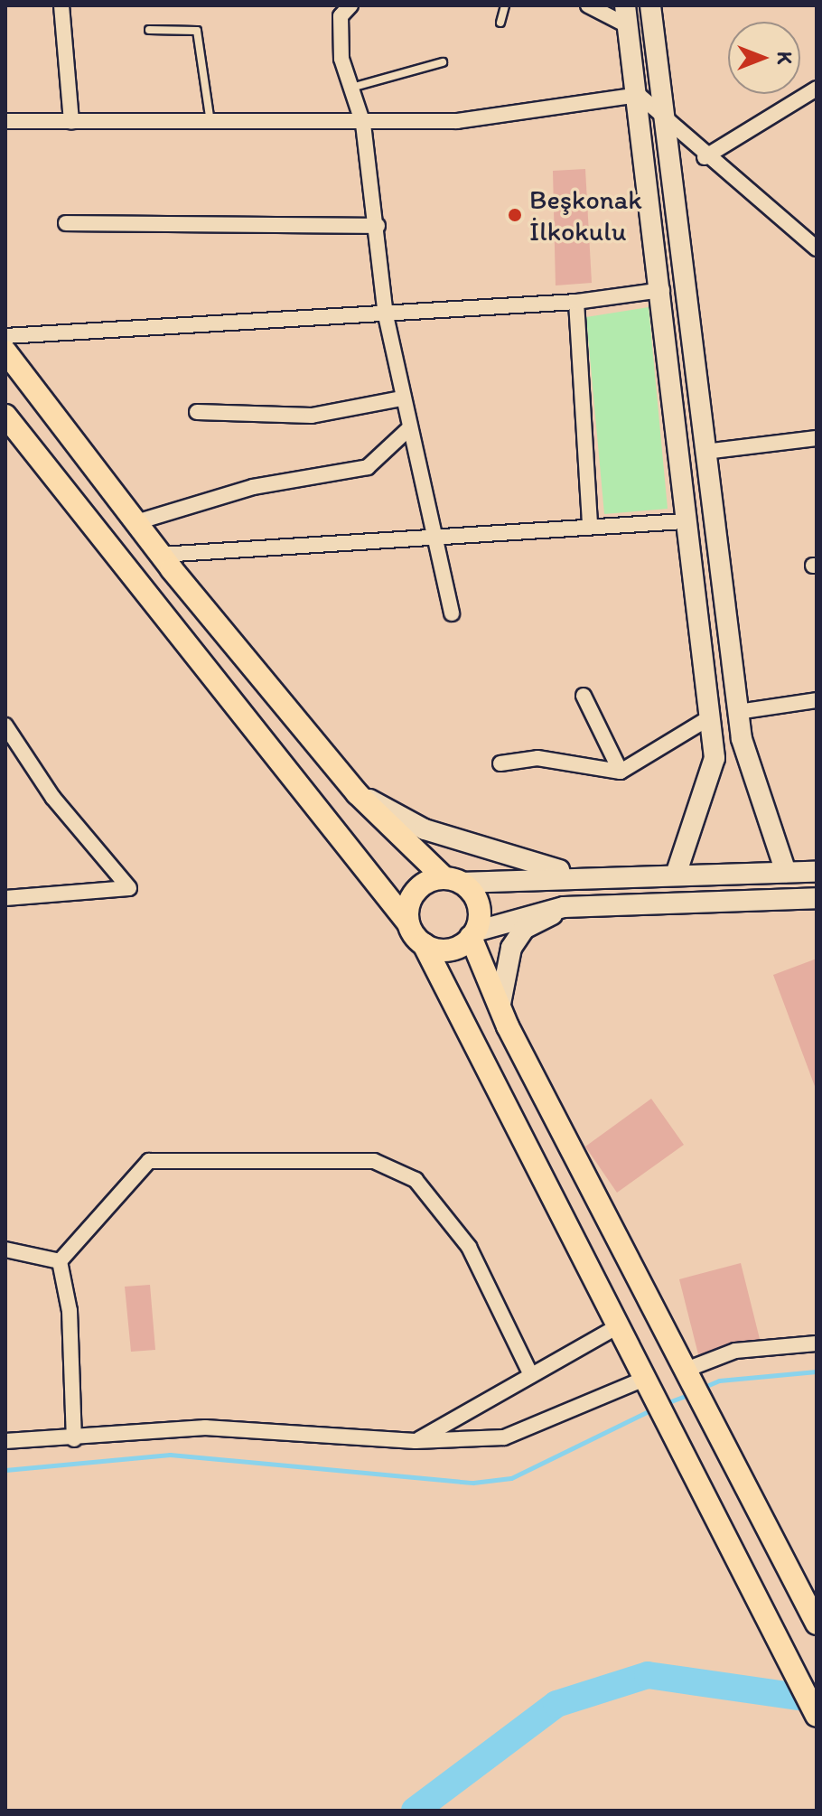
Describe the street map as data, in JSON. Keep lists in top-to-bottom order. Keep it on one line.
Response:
{"places":["Beşkonak İlkokulu"],"north":"right"}
